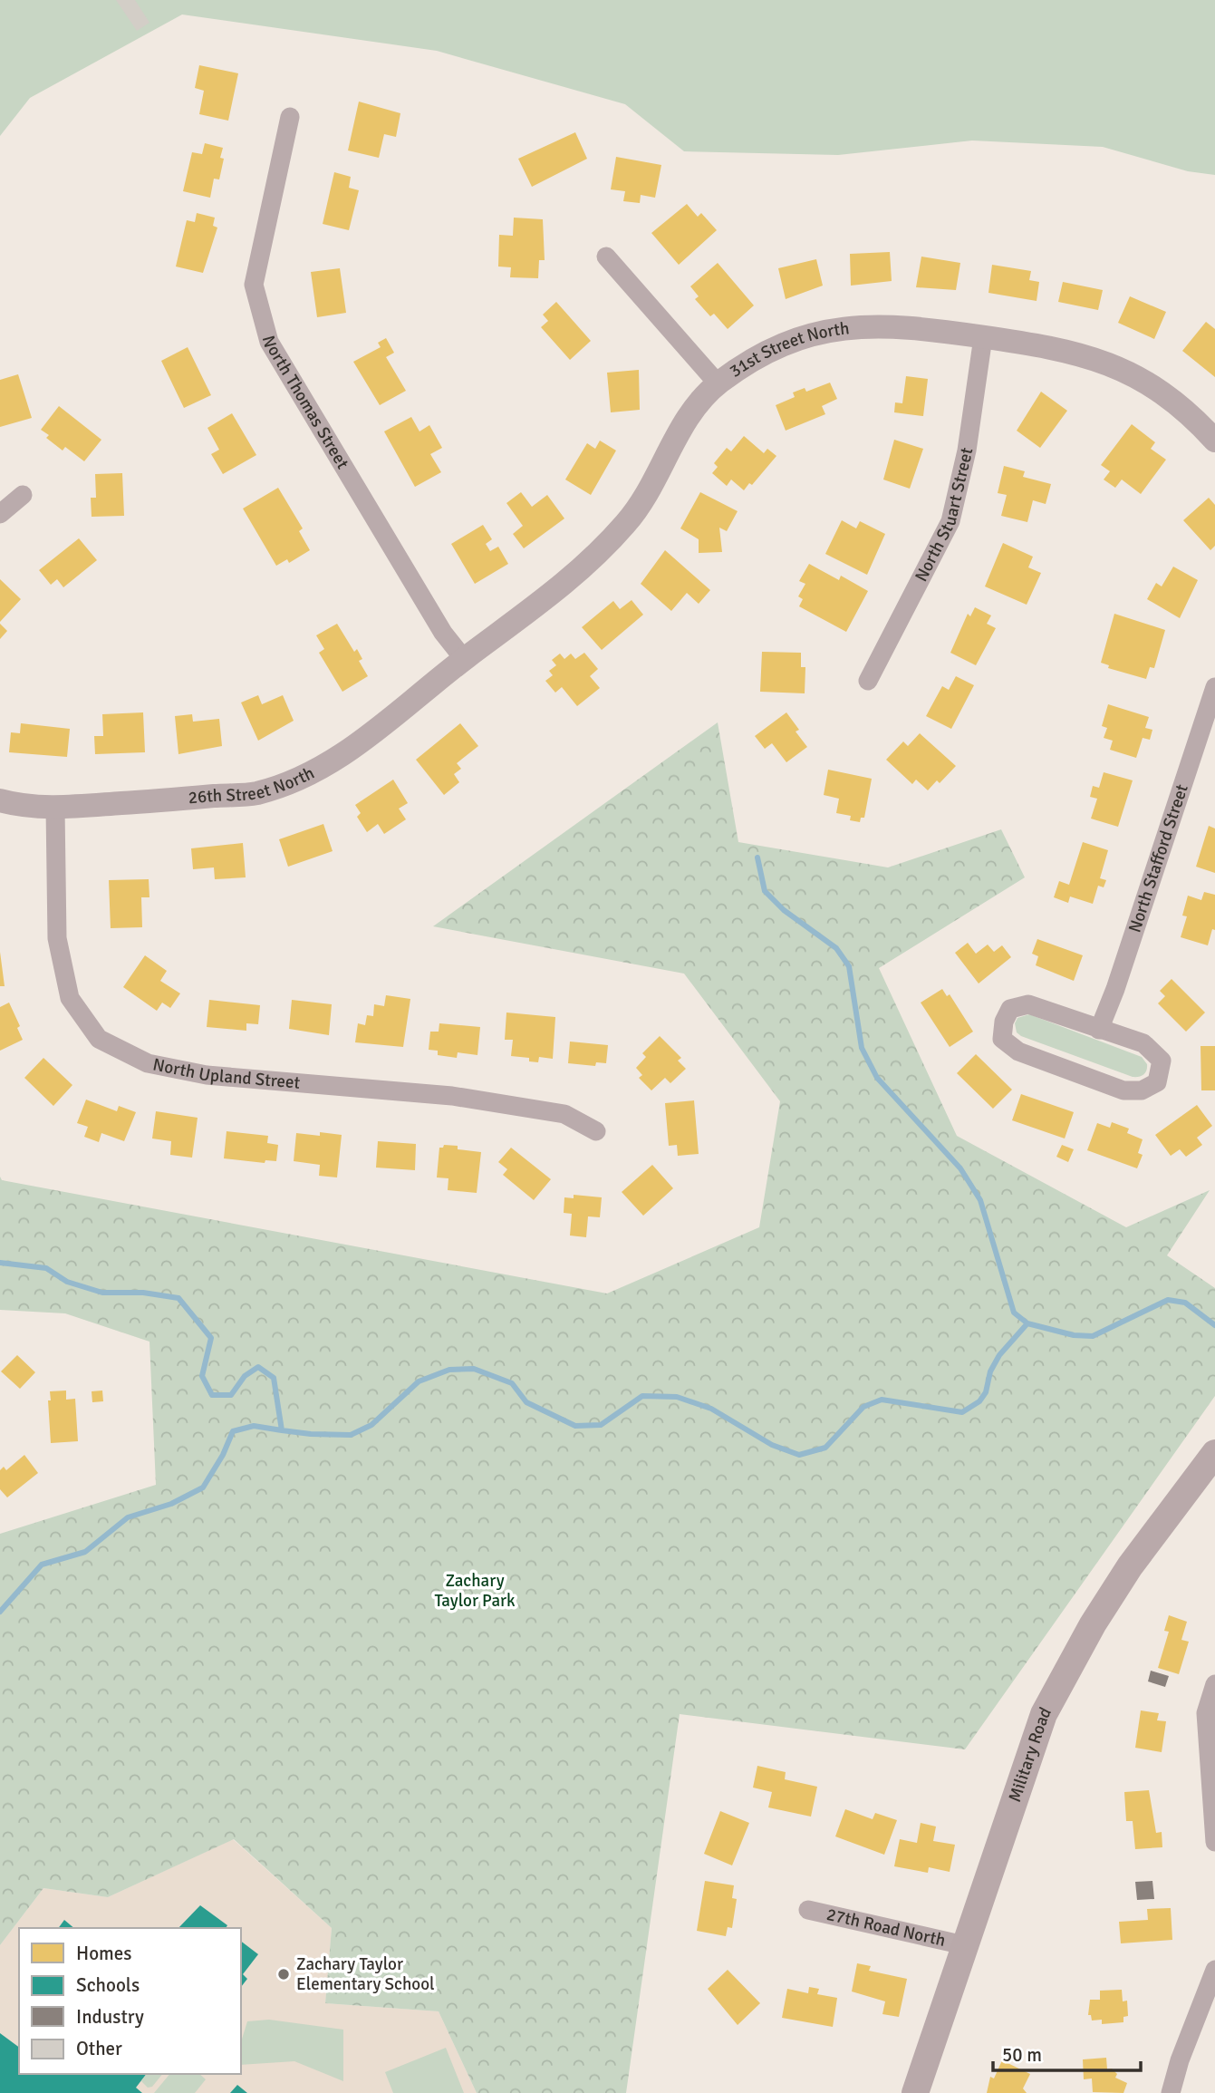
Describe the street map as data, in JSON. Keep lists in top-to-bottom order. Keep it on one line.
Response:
{"streets":{"main road":["Military Road"],"street":["31st Street North","North Thomas Street","North Stuart Street","26th Street North","North Stafford Street","North Upland Street","27th Road North"]},"crossings":[["31st Street North","North Thomas Street"],["31st Street North","North Stuart Street"],["31st Street North","26th Street North"],["North Thomas Street","26th Street North"],["26th Street North","North Upland Street"],["Military Road","27th Road North"]],"parks":["Zachary Taylor Park"],"places":["Zachary Taylor Elementary School"],"legend":["Homes","Schools","Industry","Other"],"scale_bar":"50 m"}
